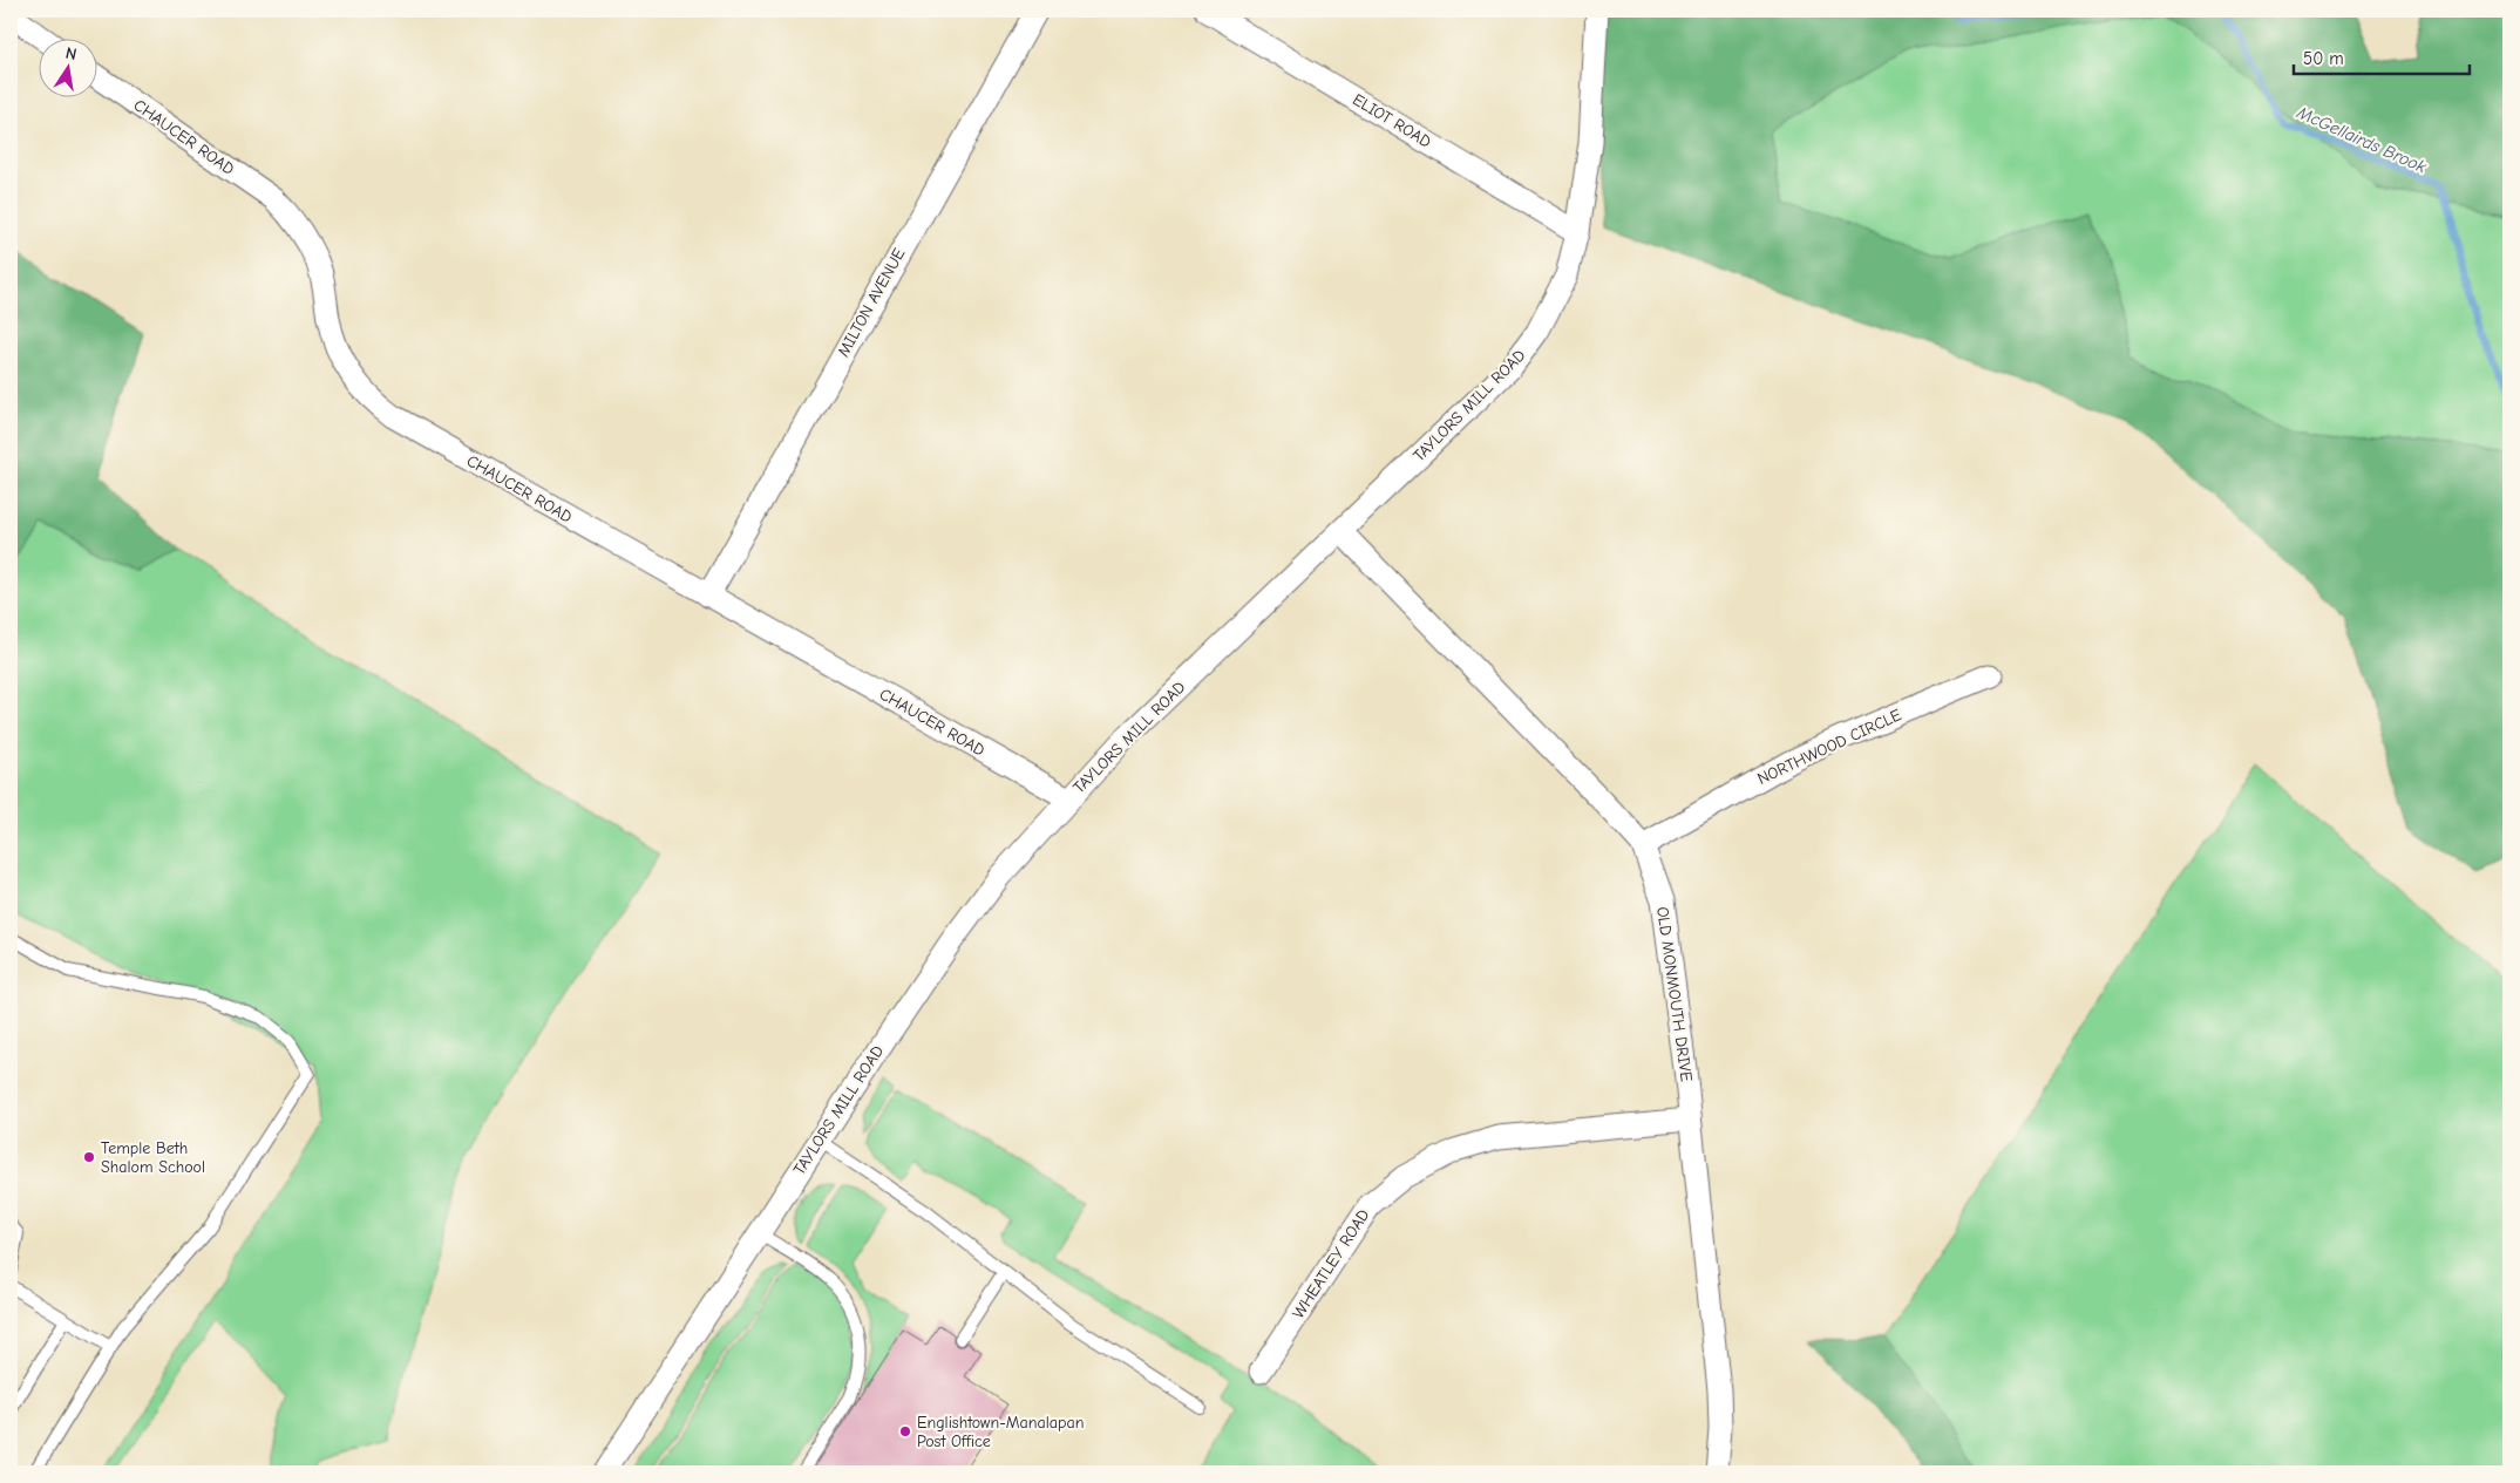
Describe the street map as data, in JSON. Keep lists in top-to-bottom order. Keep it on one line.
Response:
{"streets":{"street":["ELIOT ROAD","CHAUCER ROAD","MILTON AVENUE","TAYLORS MILL ROAD","NORTHWOOD CIRCLE","OLD MONMOUTH DRIVE","WHEATLEY ROAD"]},"crossings":[["ELIOT ROAD","TAYLORS MILL ROAD"],["CHAUCER ROAD","MILTON AVENUE"],["CHAUCER ROAD","TAYLORS MILL ROAD"],["TAYLORS MILL ROAD","OLD MONMOUTH DRIVE"],["NORTHWOOD CIRCLE","OLD MONMOUTH DRIVE"],["OLD MONMOUTH DRIVE","WHEATLEY ROAD"]],"water":["McGellairds Brook"],"places":["Temple Beth Shalom School","Englishtown-Manalapan Post Office"],"scale_bar":"50 m","north":"top"}
